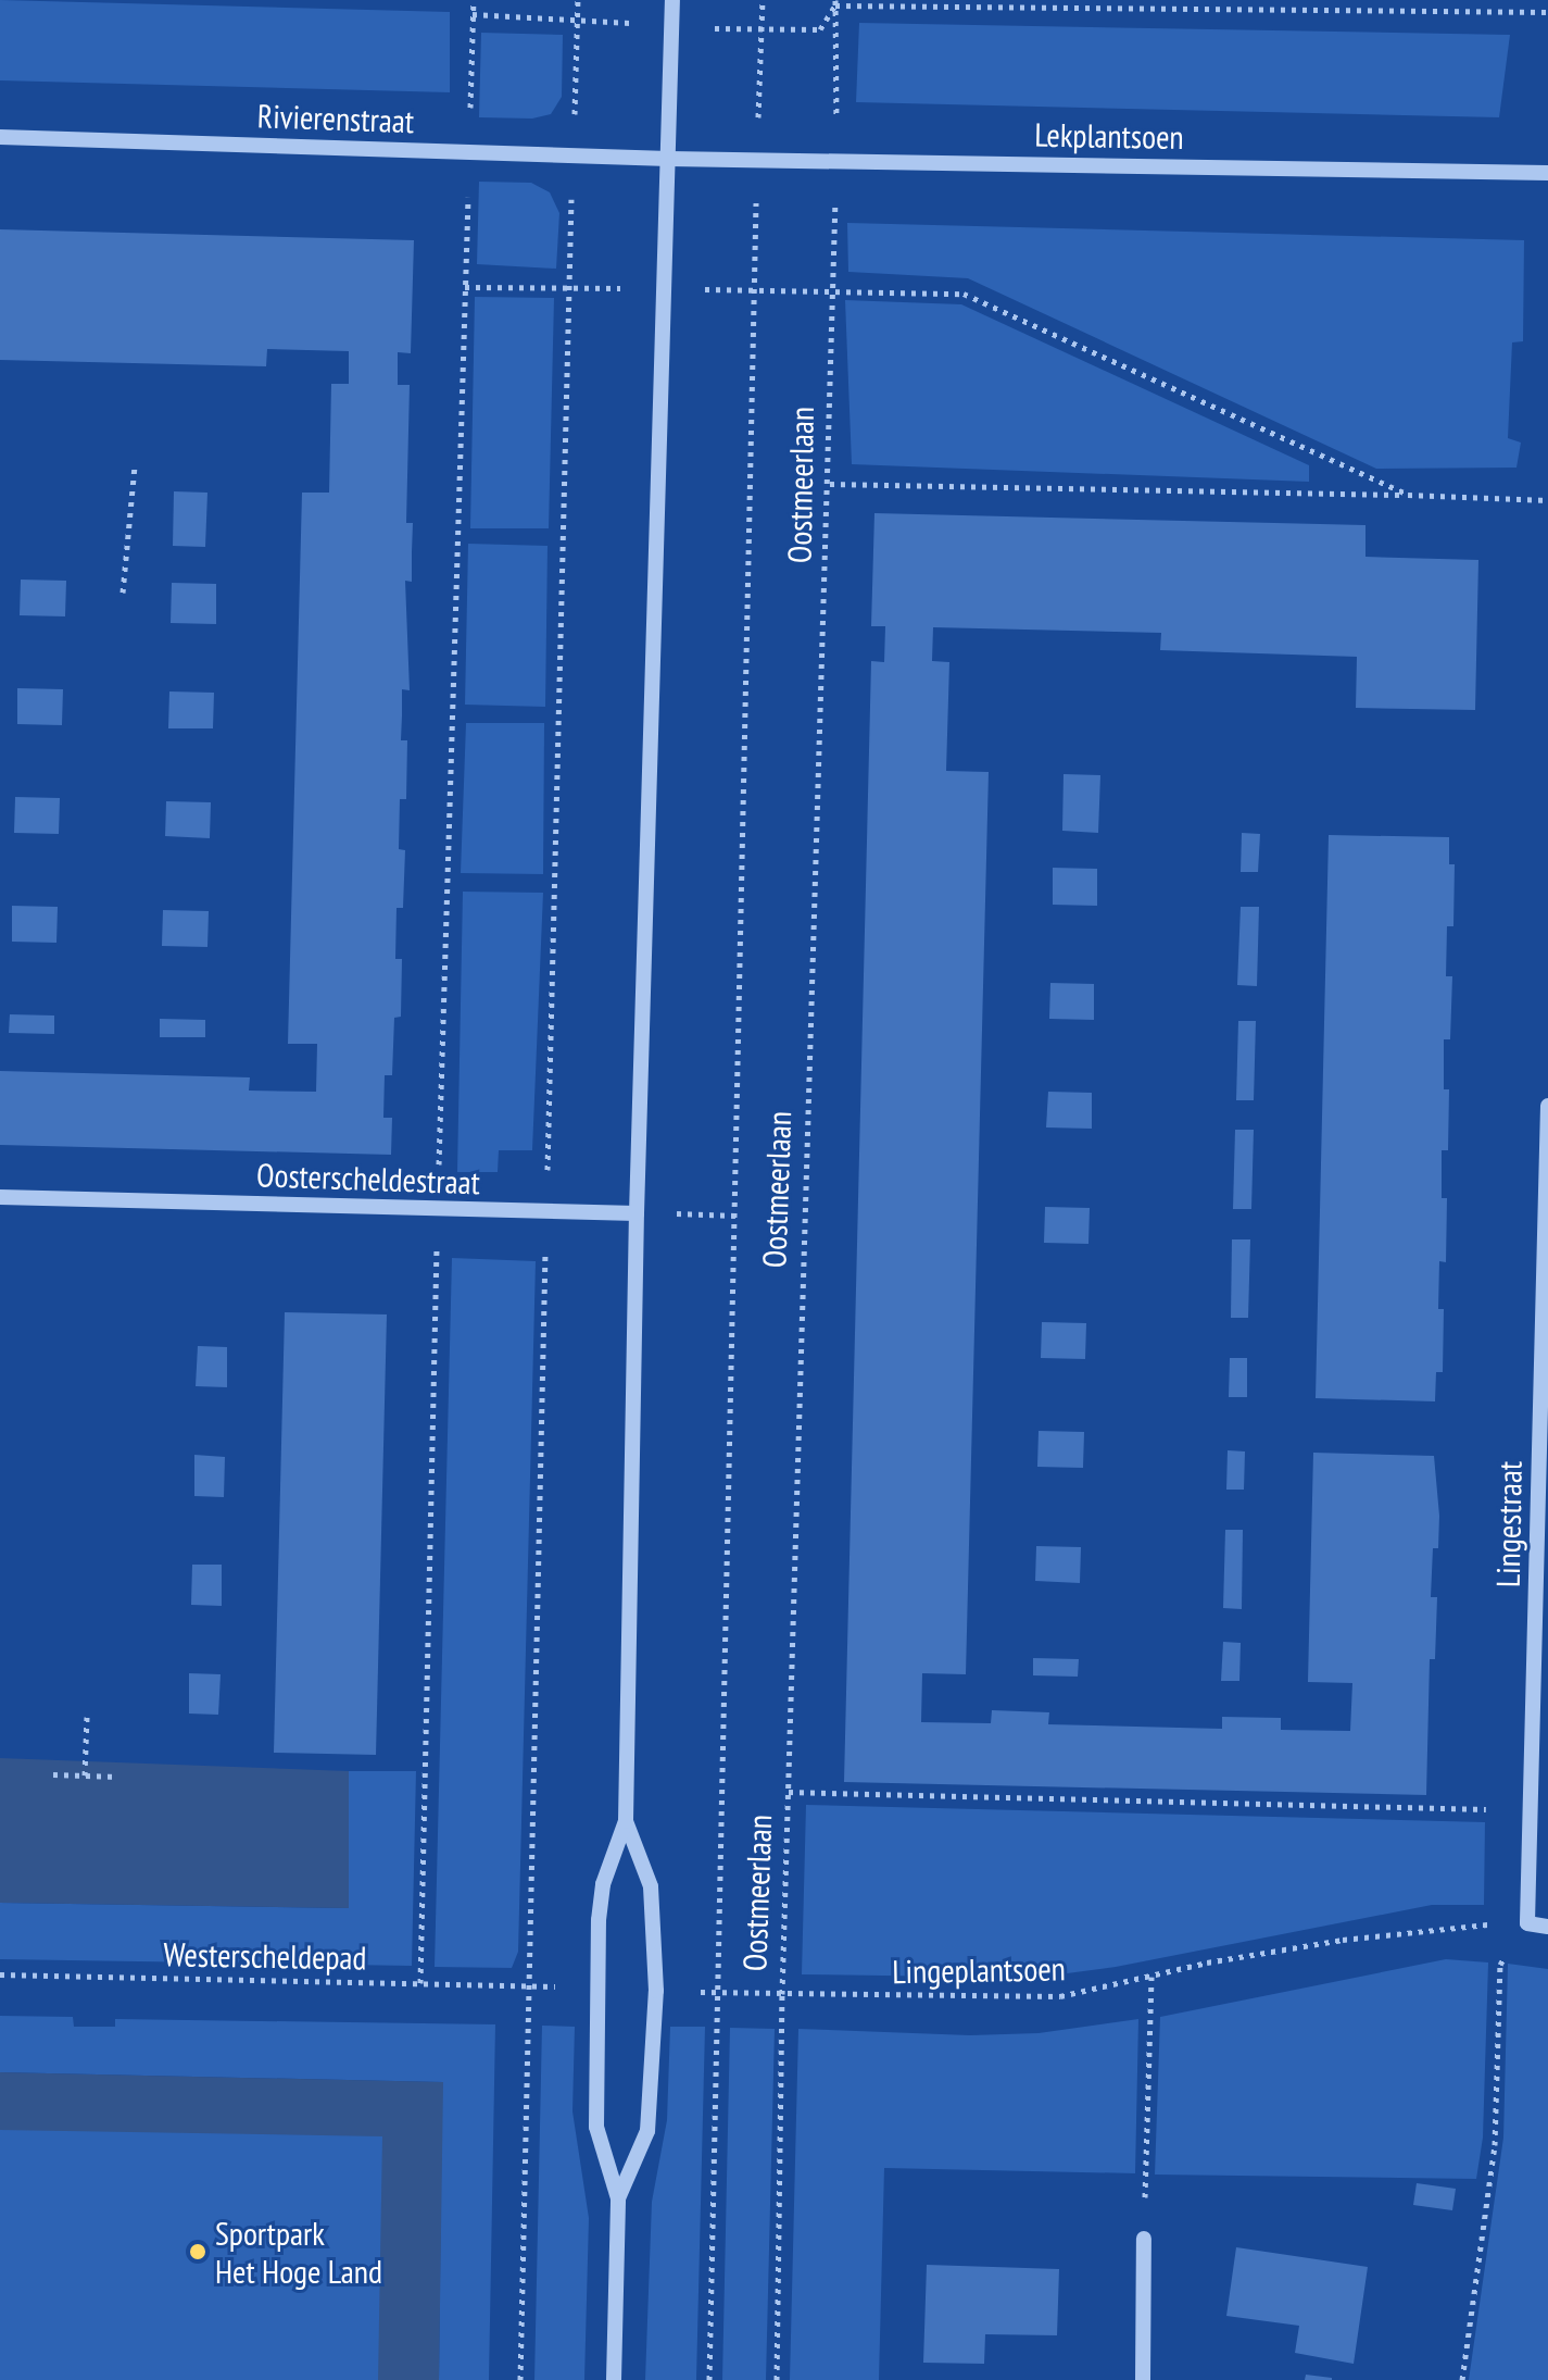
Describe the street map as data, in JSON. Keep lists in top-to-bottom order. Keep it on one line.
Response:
{"streets":{"street":["Rivierenstraat","Lekplantsoen","Oosterscheldestraat","Lingestraat"],"path":["Oostmeerlaan","Westerscheldepad","Lingeplantsoen"]},"crossings":[["Rivierenstraat","Lekplantsoen"],["Lekplantsoen","Oostmeerlaan"],["Oostmeerlaan","Lingeplantsoen"],["Lingestraat","Lingeplantsoen"]],"places":["Sportpark Het Hoge Land"]}
